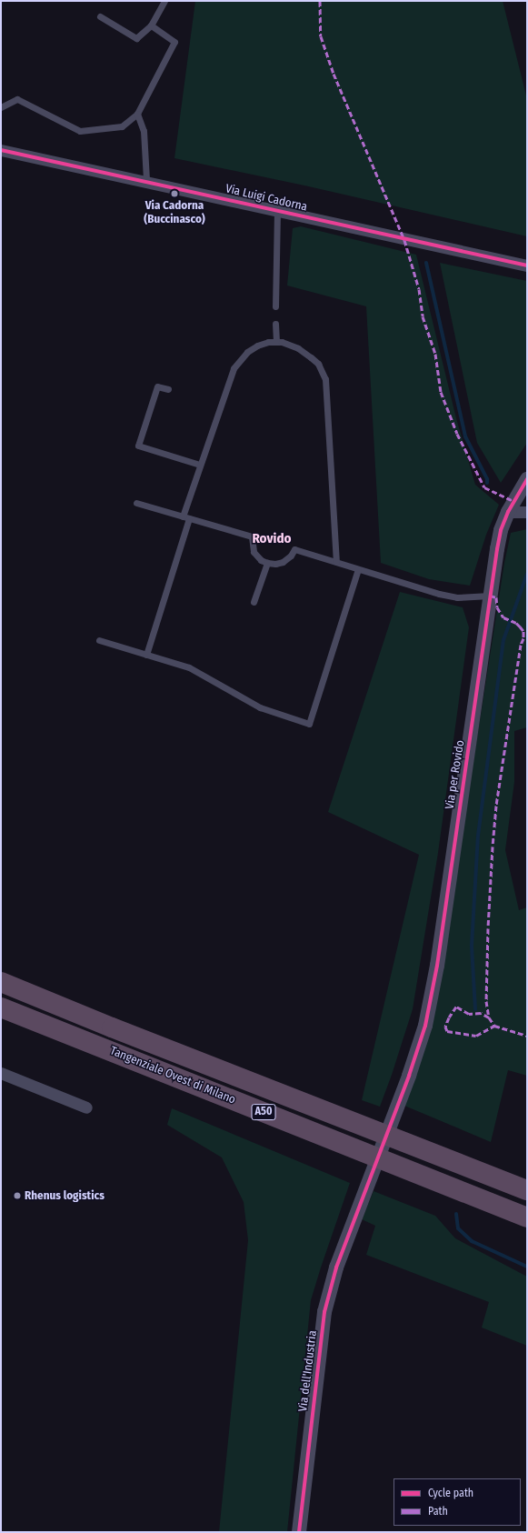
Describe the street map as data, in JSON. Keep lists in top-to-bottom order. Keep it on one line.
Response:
{"streets":{"highway":["Tangenziale Ovest di Milano","A50"],"street":["Via Luigi Cadorna","Via per Rovido","Via dell'Industria"]},"crossings":[["Via per Rovido","Via dell'Industria"]],"districts":["Rovido"],"places":["Via Cadorna (Buccinasco)","Rhenus logistics"],"legend":["Cycle path","Path"]}
